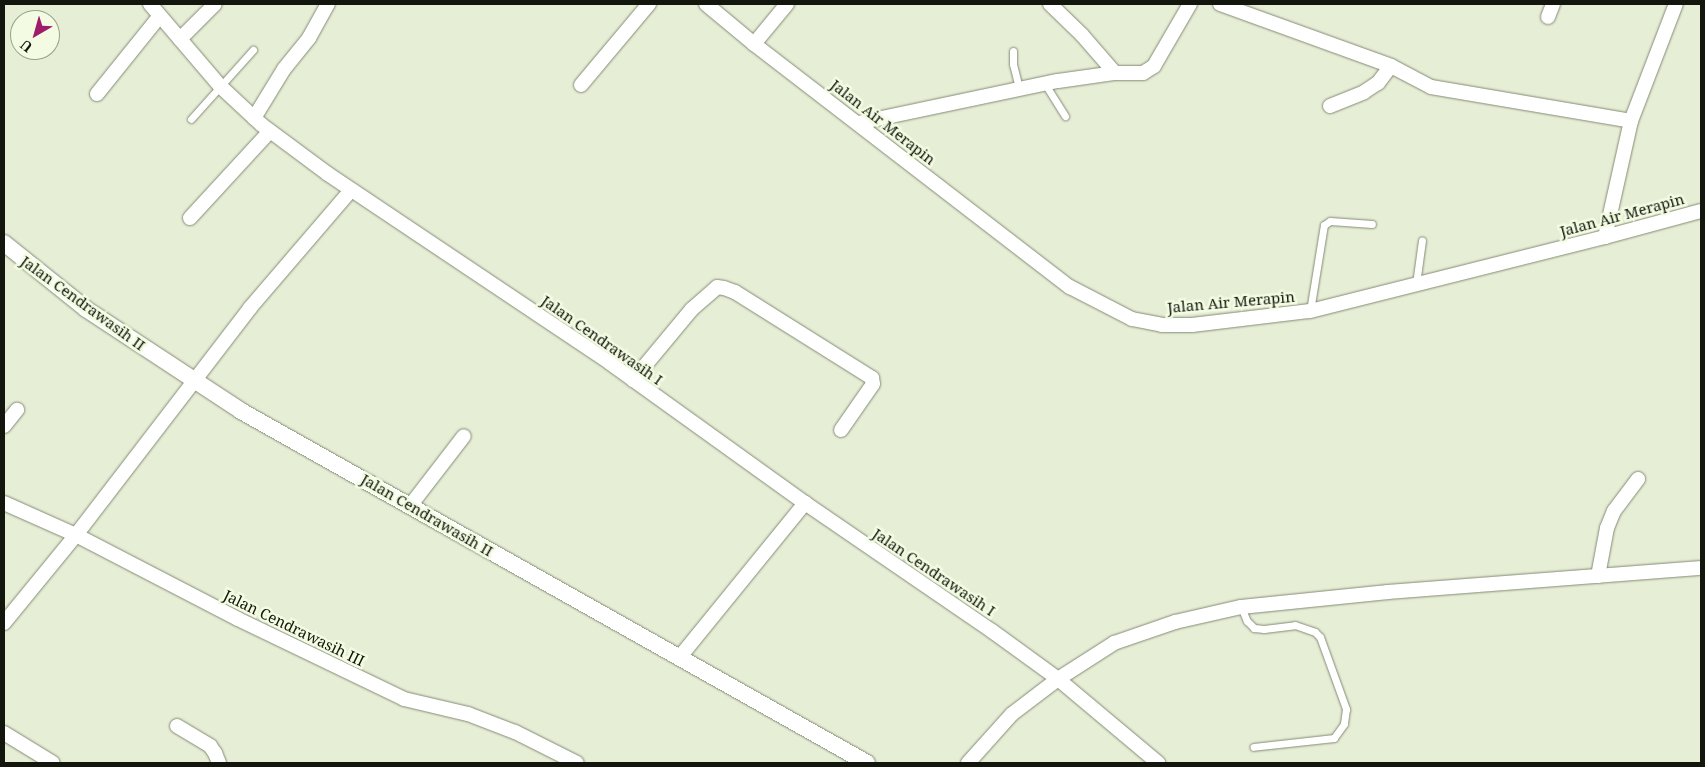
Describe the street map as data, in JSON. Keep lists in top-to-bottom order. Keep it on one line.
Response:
{"streets":{"street":["Jalan Air Merapin","Jalan Cendrawasih II","Jalan Cendrawasih I","Jalan Cendrawasih III"]},"north":"bottom left"}
